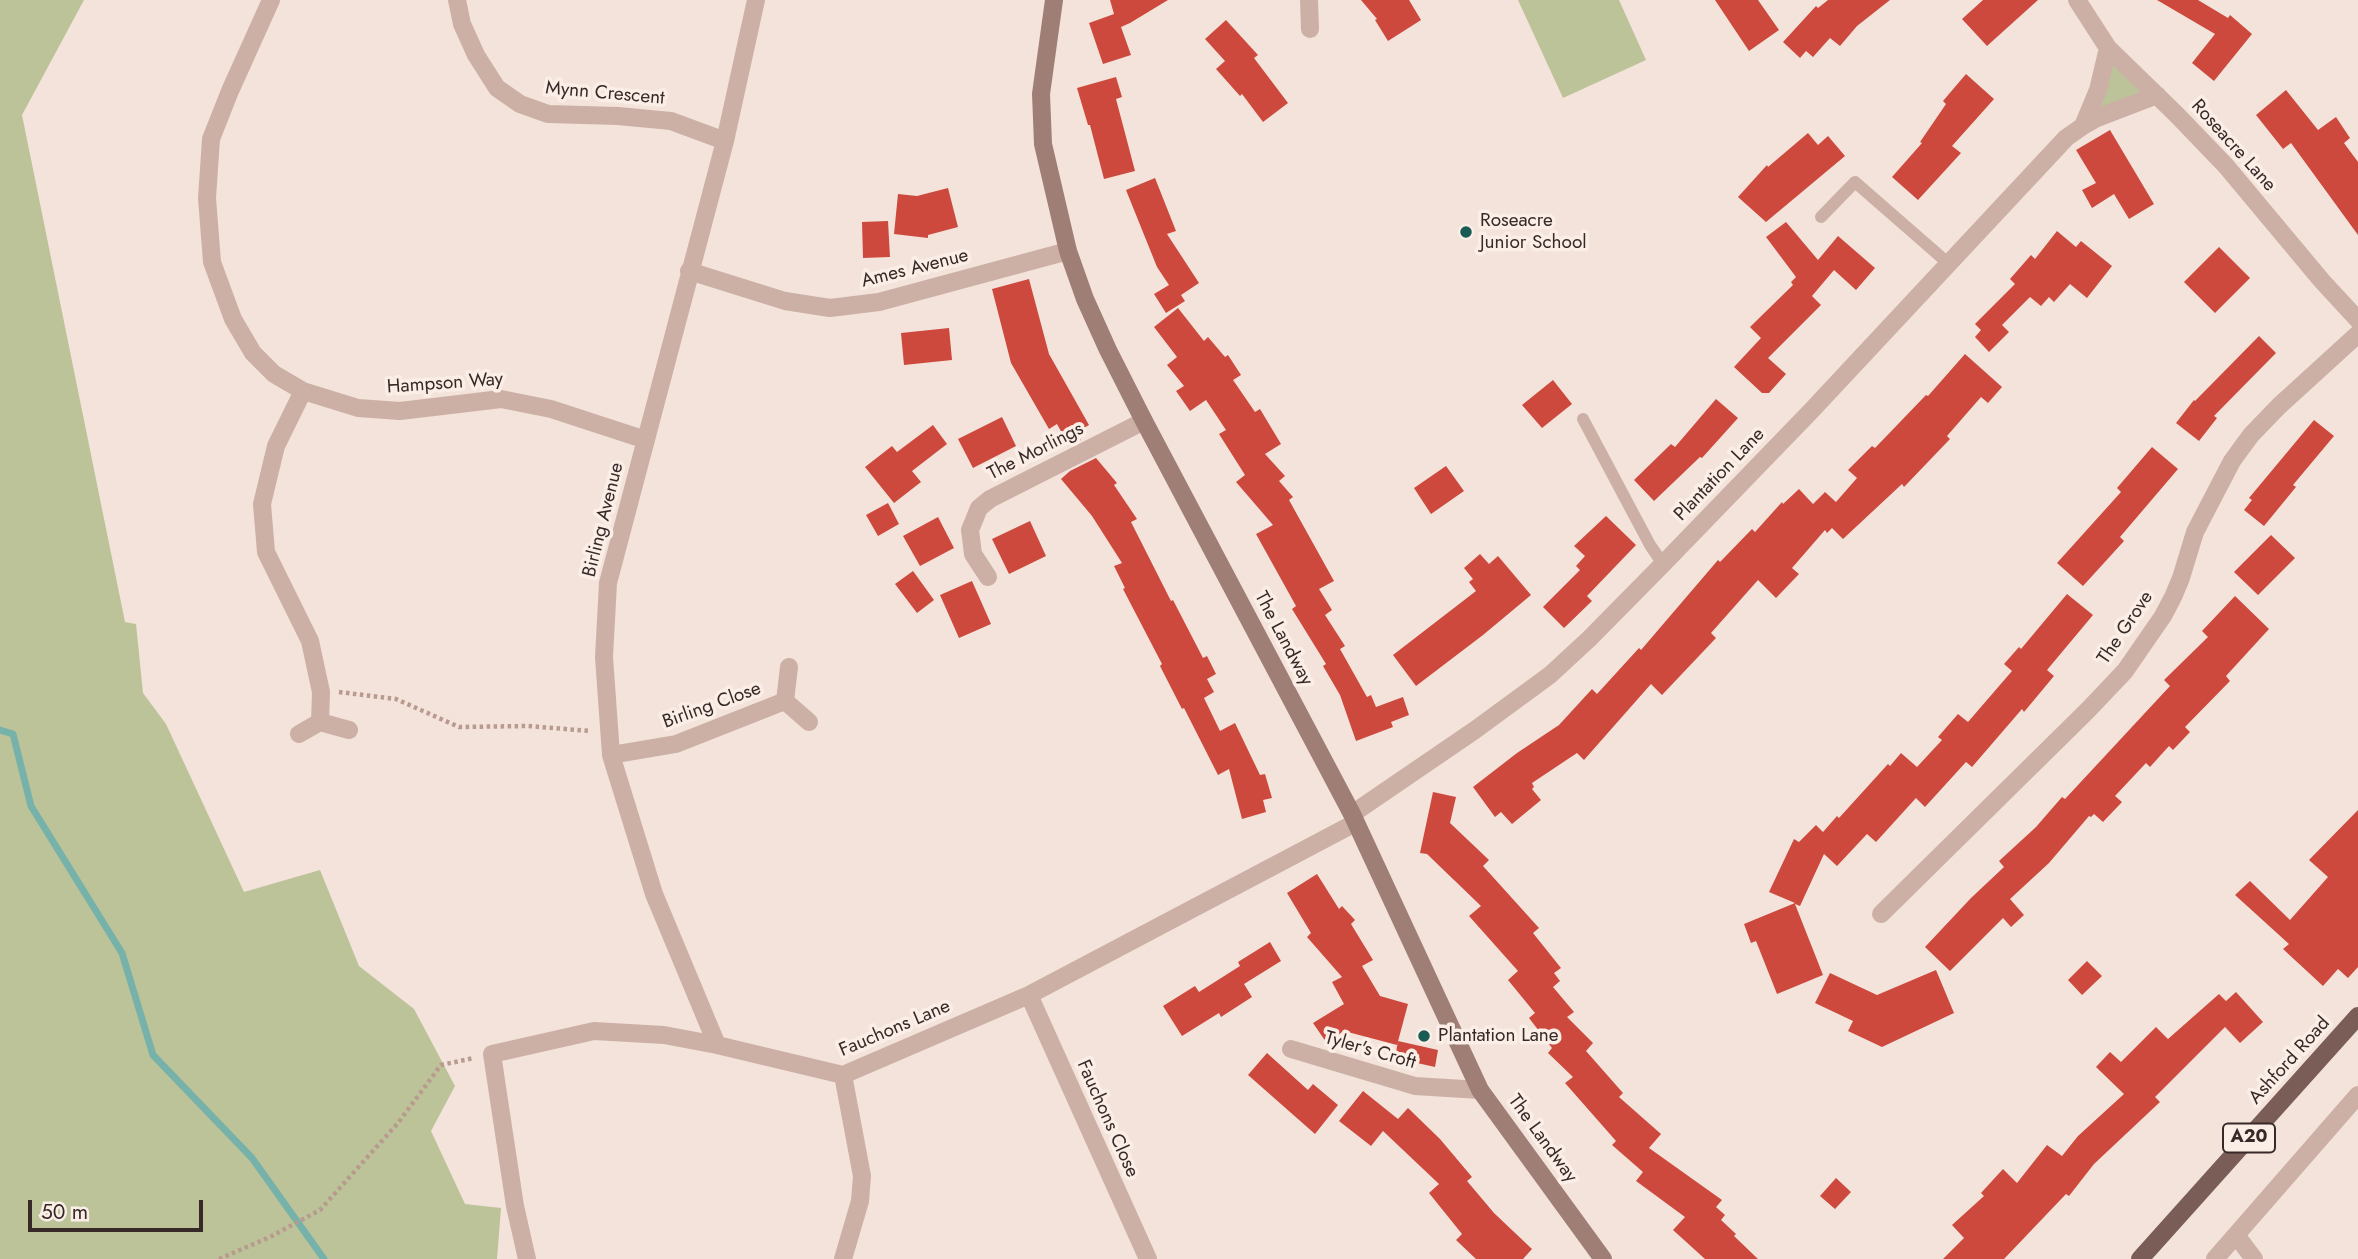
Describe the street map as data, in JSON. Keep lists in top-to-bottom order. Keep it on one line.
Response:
{"streets":{"main road":["Ashford Road","A20"],"street":["Mynn Crescent","Roseacre Lane","Ames Avenue","Hampson Way","The Morlings","Plantation Lane","Birling Avenue","The Grove","The Landway","Birling Close","Fauchons Lane","Tyler's Croft","Fauchons Close"]},"crossings":[["Mynn Crescent","Birling Avenue"],["Roseacre Lane","Plantation Lane"],["Ames Avenue","Birling Avenue"],["Ames Avenue","The Landway"],["Hampson Way","Birling Avenue"],["The Morlings","The Landway"],["Plantation Lane","The Landway"],["Plantation Lane","Fauchons Lane"],["Birling Avenue","Birling Close"],["Birling Avenue","Fauchons Lane"],["The Landway","Fauchons Lane"],["The Landway","Tyler's Croft"],["Fauchons Lane","Fauchons Close"]],"places":["Roseacre Junior School","Plantation Lane"],"scale_bar":"50 m"}
